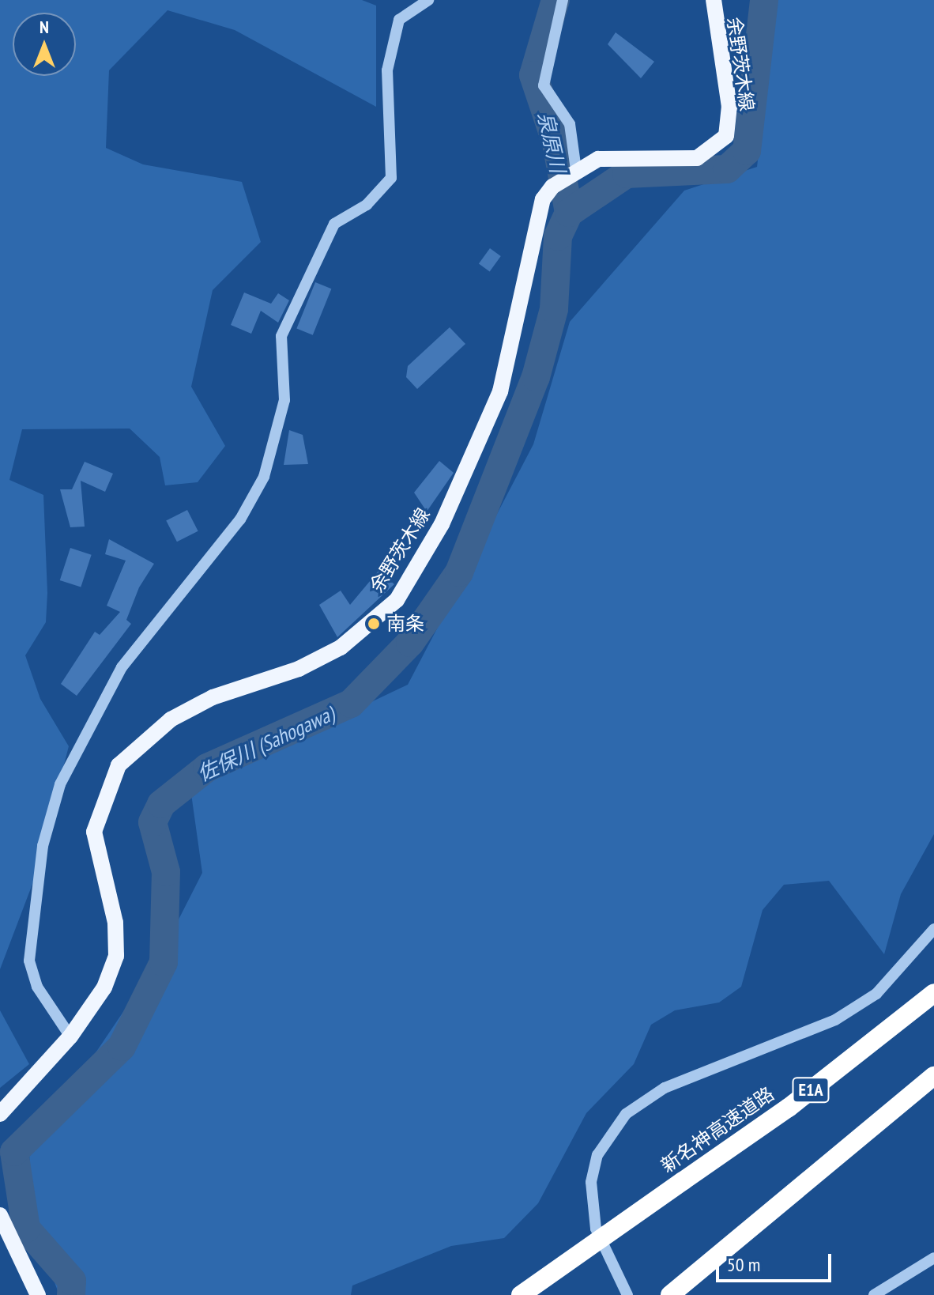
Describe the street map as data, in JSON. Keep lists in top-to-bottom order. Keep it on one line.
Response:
{"streets":{"highway":["E1A","新名神高速道路"],"main road":["余野茨木線"]},"water":["泉原川","佐保川 (Sahogawa)"],"places":["南条"],"scale_bar":"50 m","north":"top"}
